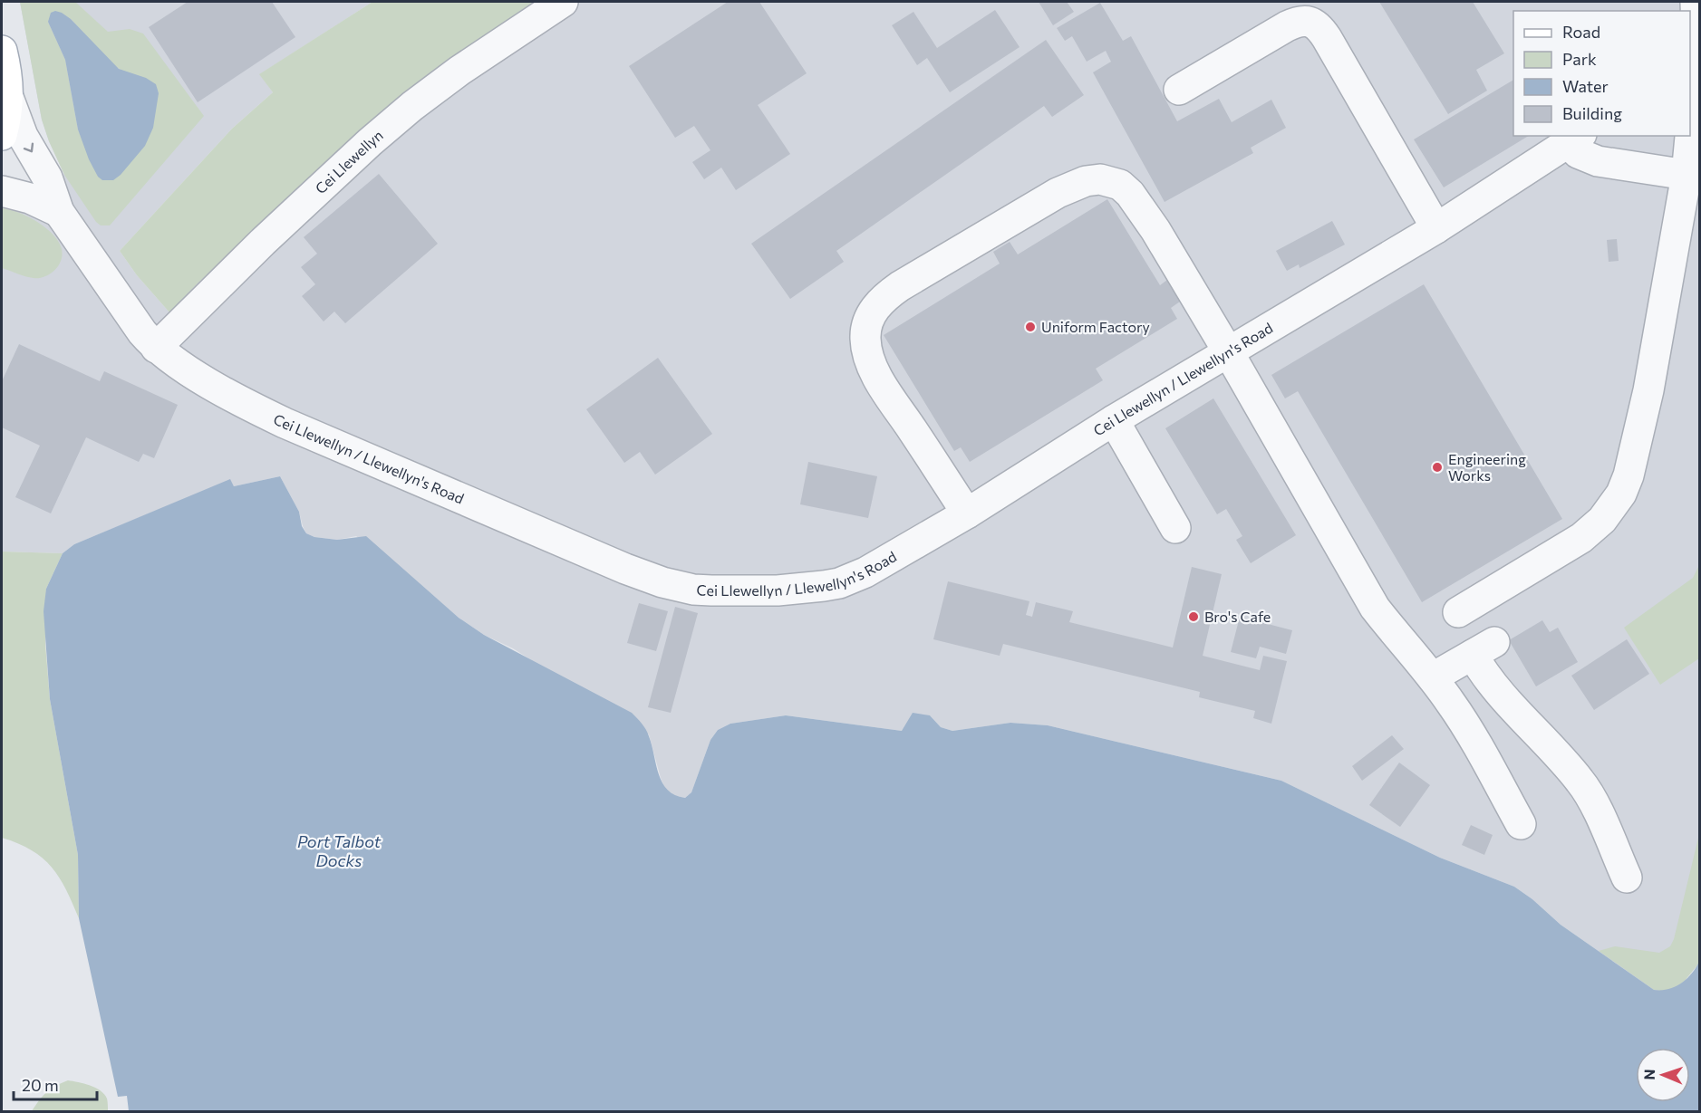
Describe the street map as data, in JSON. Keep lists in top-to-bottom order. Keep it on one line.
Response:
{"streets":{"street":["Cei Llewellyn","Cei Llewellyn / Llewellyn's Road"]},"crossings":[["Cei Llewellyn","Cei Llewellyn / Llewellyn's Road"]],"water":["Port Talbot Docks"],"places":["Uniform Factory","Engineering Works","Bro's Cafe"],"legend":["Road","Park","Water","Building"],"scale_bar":"20 m","north":"left"}
